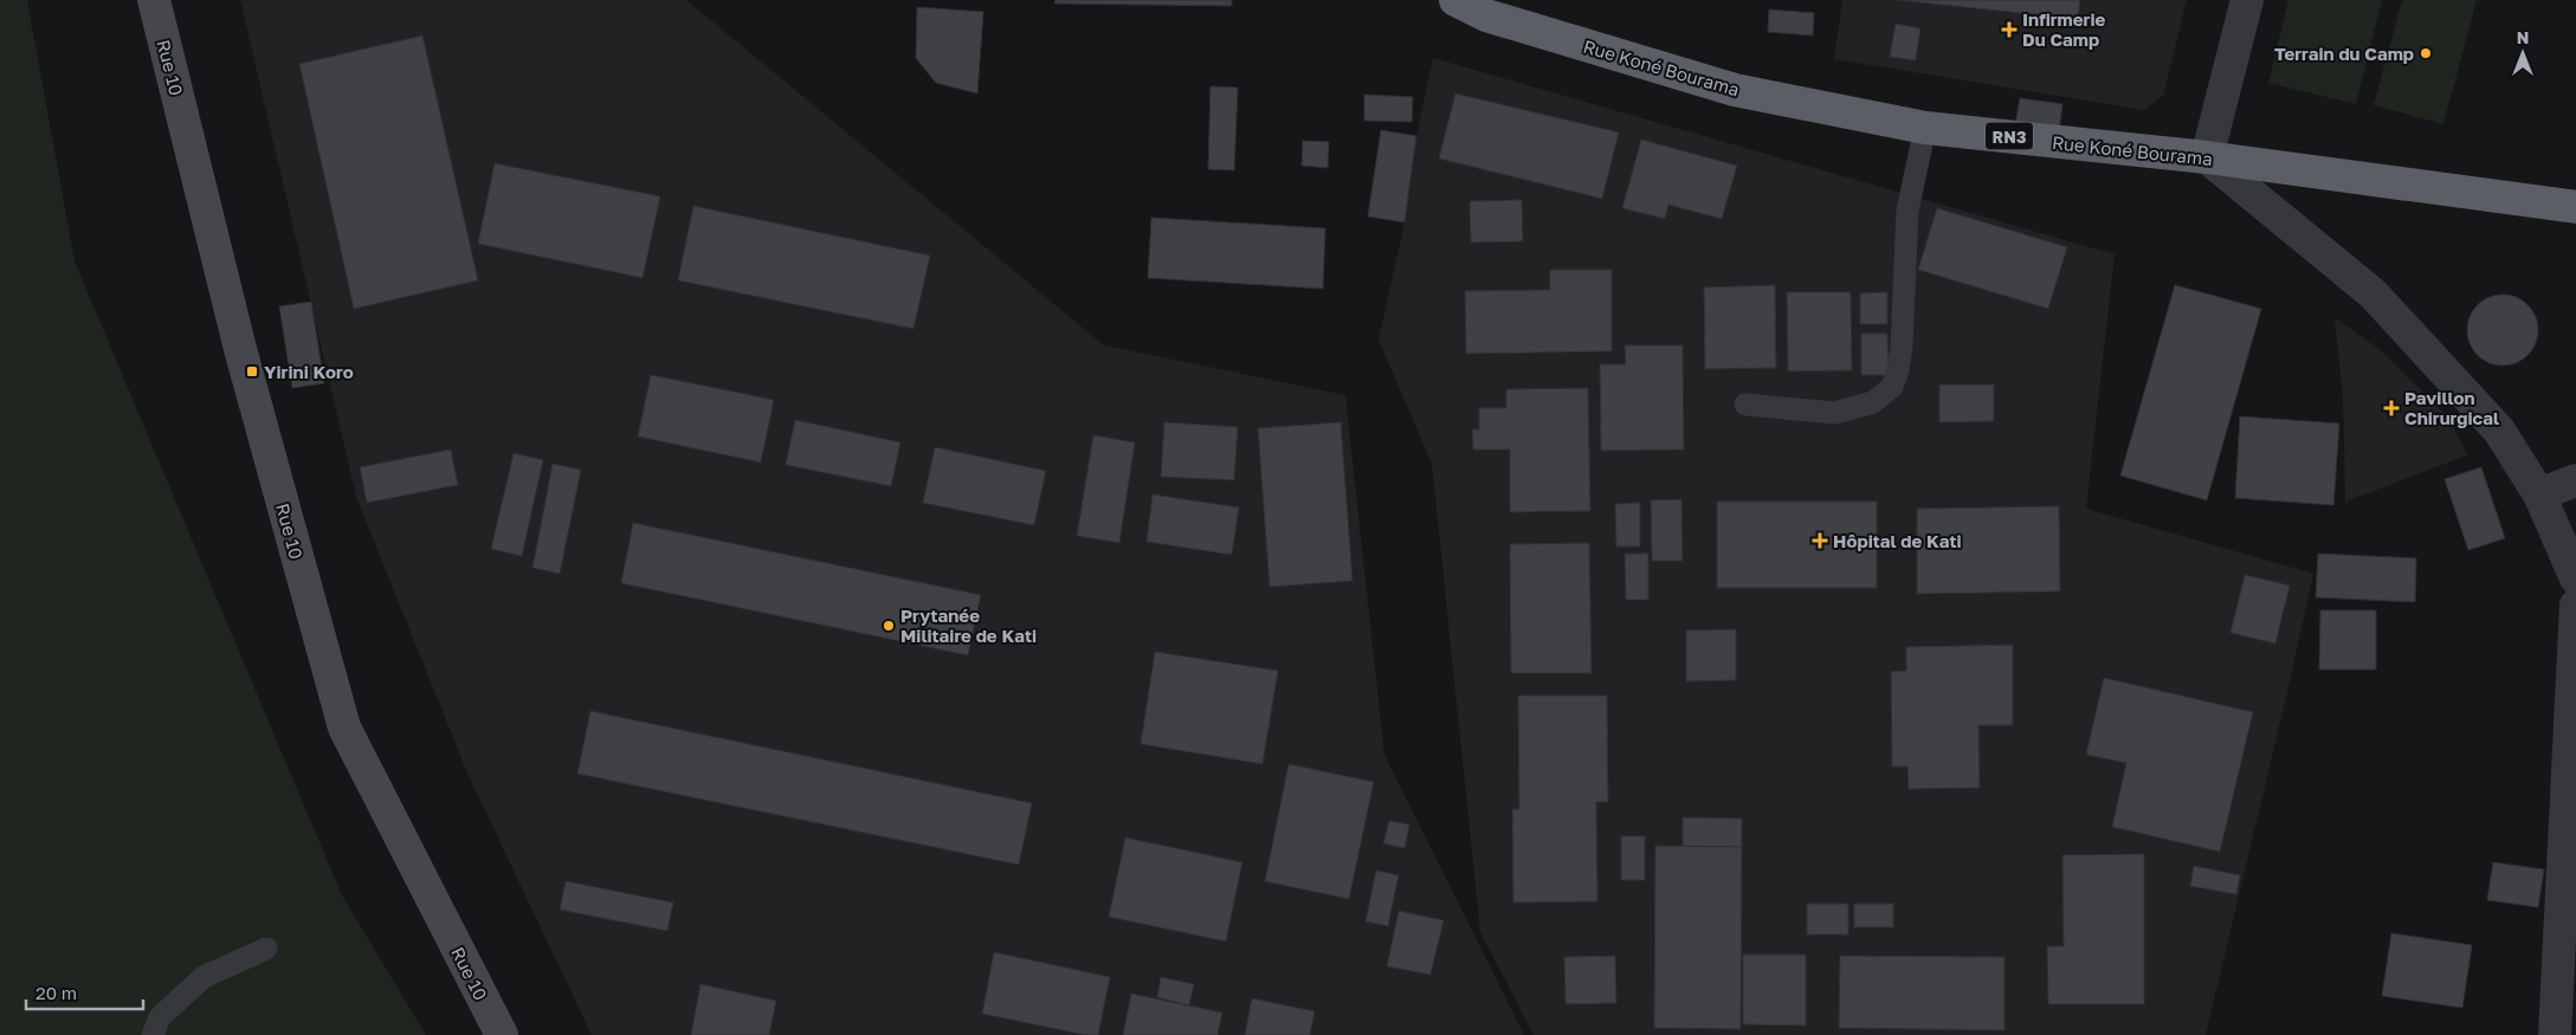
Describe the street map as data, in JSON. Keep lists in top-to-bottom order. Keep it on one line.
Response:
{"streets":{"highway":["Rue Koné Bourama","RN3"],"main road":["Rue 10"]},"places":{"health":["Infirmerie Du Camp","Pavillon Chirurgical","Hôpital de Kati"],"other":["Terrain du Camp","Prytanée Militaire de Kati"],"transit":["Yirini Koro"]},"scale_bar":"20 m","north":"top"}
